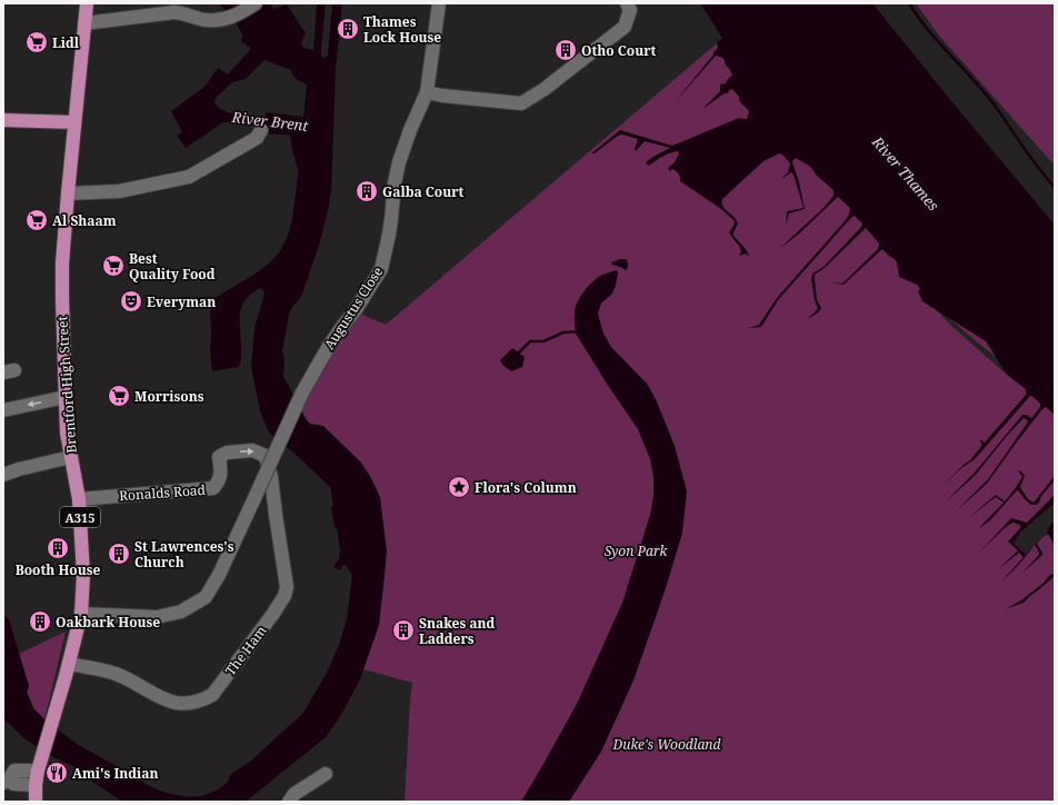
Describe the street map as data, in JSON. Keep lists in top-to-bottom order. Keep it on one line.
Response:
{"streets":{"main road":["Brentford High Street","A315"],"street":["Augustus Close","Ronalds Road","The Ham"]},"crossings":[["Augustus Close","Brentford High Street"],["Brentford High Street","Ronalds Road"],["Brentford High Street","A315"],["Brentford High Street","The Ham"],["Ronalds Road","The Ham"]],"one_way":["Ronalds Road"],"water":["River Brent","River Thames"],"parks":["Syon Park","Duke's Woodland"],"places":{"building":["Thames Lock House","Otho Court","Galba Court","Booth House","St Lawrences's Church","Oakbark House","Snakes and Ladders"],"supermarket":["Lidl","Al Shaam","Best Quality Food","Morrisons"],"theatre":["Everyman"],"place":["Flora's Column"],"restaurant":["Ami's Indian"]}}
